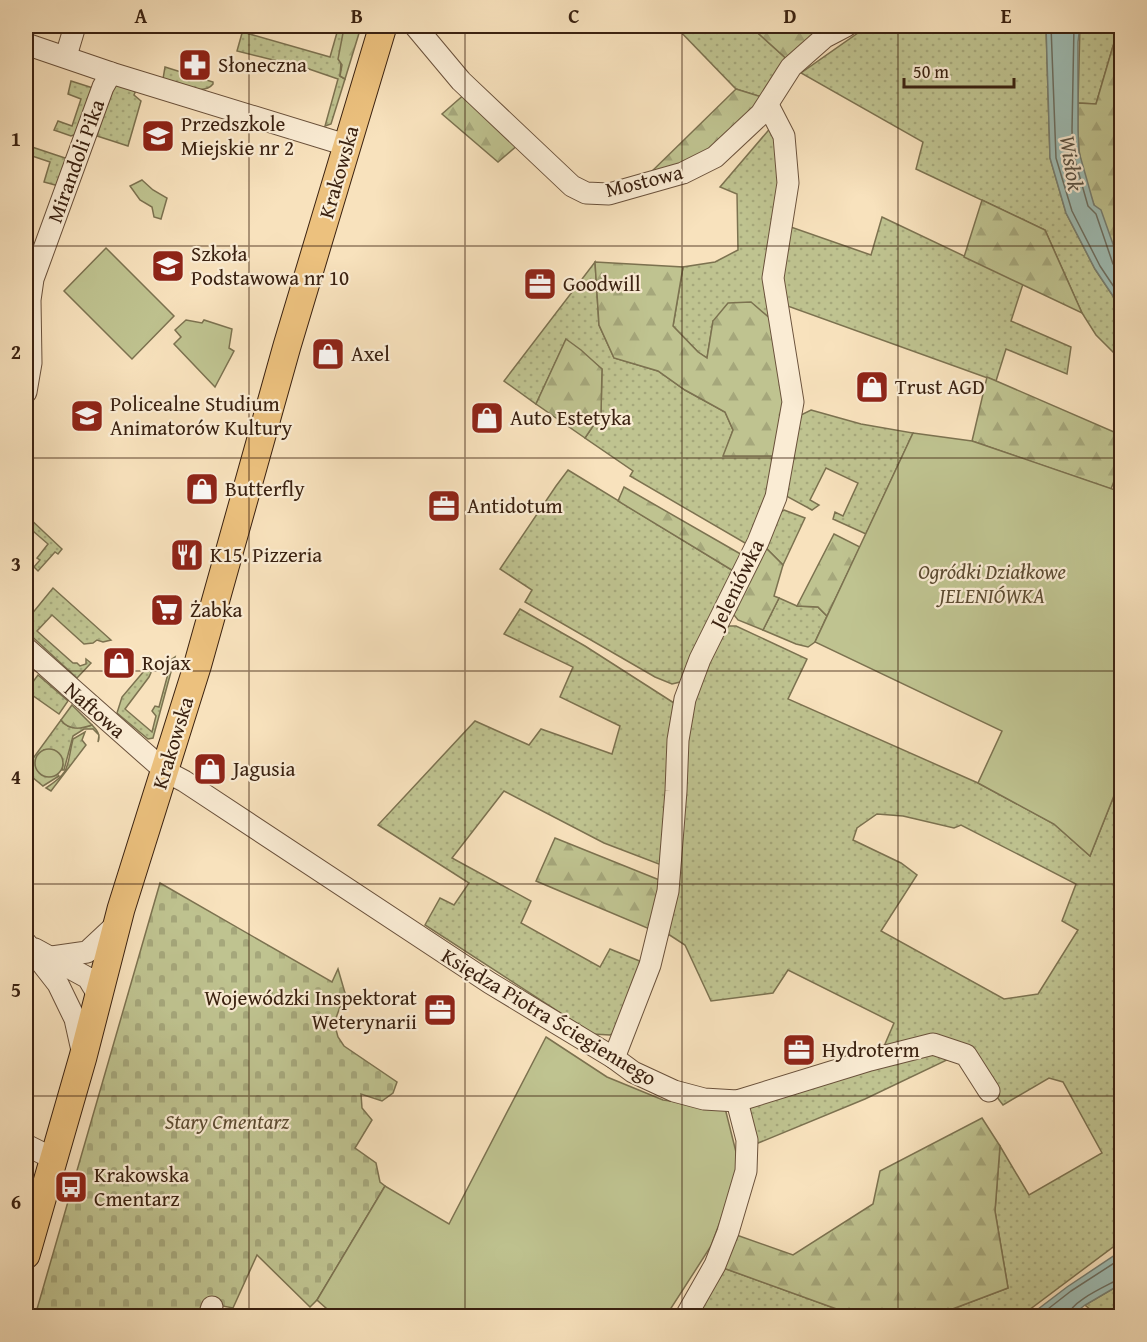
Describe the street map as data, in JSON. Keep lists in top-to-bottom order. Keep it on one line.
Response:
{"streets":{"main road":["Krakowska"],"street":["Mirandoli Pika","Mostowa","Jeleniówka","Naftowa","Księdza Piotra Ściegiennego"]},"crossings":[["Krakowska","Naftowa"],["Krakowska","Księdza Piotra Ściegiennego"],["Mostowa","Jeleniówka"],["Jeleniówka","Księdza Piotra Ściegiennego"],["Naftowa","Księdza Piotra Ściegiennego"]],"water":["Wisłok"],"parks":["Ogródki Działkowe JELENIÓWKA","Stary Cmentarz"],"places":{"pharmacy":["Słoneczna"],"school or university":["Przedszkole Miejskie nr 2","Szkoła Podstawowa nr 10","Policealne Studium Animatorów Kultury"],"office":["Goodwill","Antidotum","Wojewódzki Inspektorat Weterynarii","Hydroterm"],"shop":["Axel","Trust AGD","Auto Estetyka","Butterfly","Rojax","Jagusia"],"restaurant":["K15. Pizzeria"],"supermarket":["Żabka"],"bus stop":["Krakowska Cmentarz"]},"scale_bar":"50 m","grid":{"columns":["A","B","C","D","E"],"rows":["1","2","3","4","5","6"]}}
